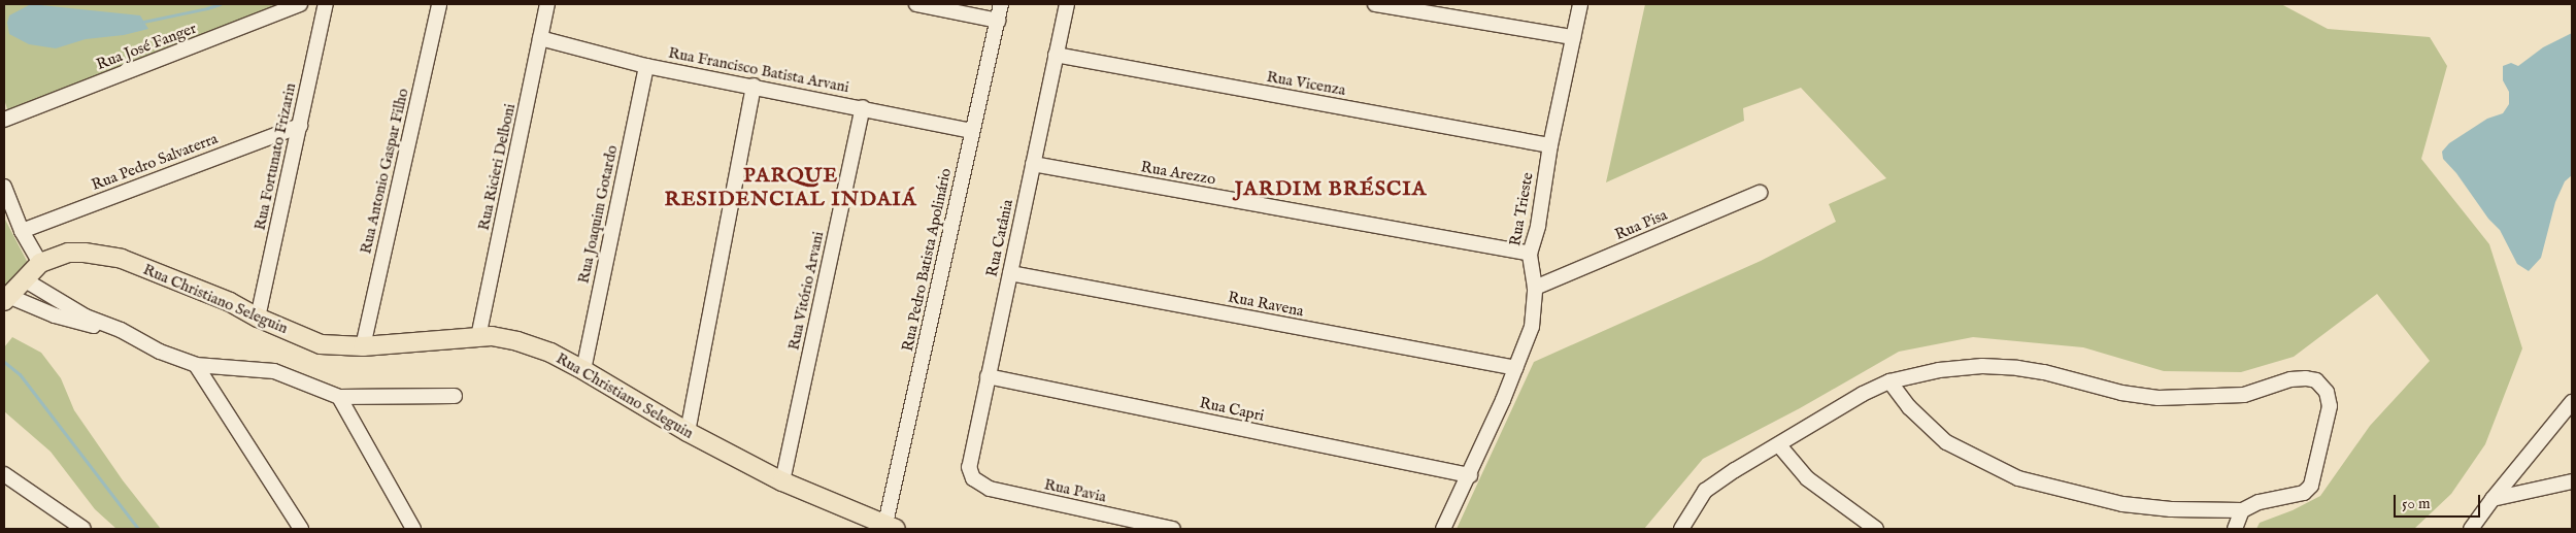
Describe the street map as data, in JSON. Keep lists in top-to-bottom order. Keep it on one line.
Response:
{"streets":{"main road":["Rua Christiano Seleguin"],"street":["Rua José Fanger","Rua Francisco Batista Arvani","Rua Vicenza","Rua Fortunato Frizarin","Rua Pedro Salvaterra","Rua Ricieri Delboni","Rua Antonio Gaspar Filho","Rua Arezzo","Rua Trieste","Rua Joaquim Gotardo","Rua Pisa","Rua Catânia","Rua Pedro Batista Apolinário","Rua Vitório Arvani","Rua Ravena","Rua Capri","Rua Pavia"]},"crossings":[["Rua Francisco Batista Arvani","Rua Ricieri Delboni"],["Rua Francisco Batista Arvani","Rua Joaquim Gotardo"],["Rua Francisco Batista Arvani","Rua Pedro Batista Apolinário"],["Rua Francisco Batista Arvani","Rua Vitório Arvani"],["Rua Vicenza","Rua Trieste"],["Rua Vicenza","Rua Catânia"],["Rua Fortunato Frizarin","Rua Pedro Salvaterra"],["Rua Fortunato Frizarin","Rua Christiano Seleguin"],["Rua Ricieri Delboni","Rua Christiano Seleguin"],["Rua Antonio Gaspar Filho","Rua Christiano Seleguin"],["Rua Arezzo","Rua Trieste"],["Rua Arezzo","Rua Catânia"],["Rua Trieste","Rua Pisa"],["Rua Trieste","Rua Ravena"],["Rua Trieste","Rua Capri"],["Rua Joaquim Gotardo","Rua Christiano Seleguin"],["Rua Catânia","Rua Ravena"],["Rua Catânia","Rua Capri"],["Rua Catânia","Rua Pavia"],["Rua Pedro Batista Apolinário","Rua Christiano Seleguin"],["Rua Vitório Arvani","Rua Christiano Seleguin"]],"districts":["PARQUE RESIDENCIAL INDAIÁ","JARDIM BRÉSCIA"],"scale_bar":"50 m"}
